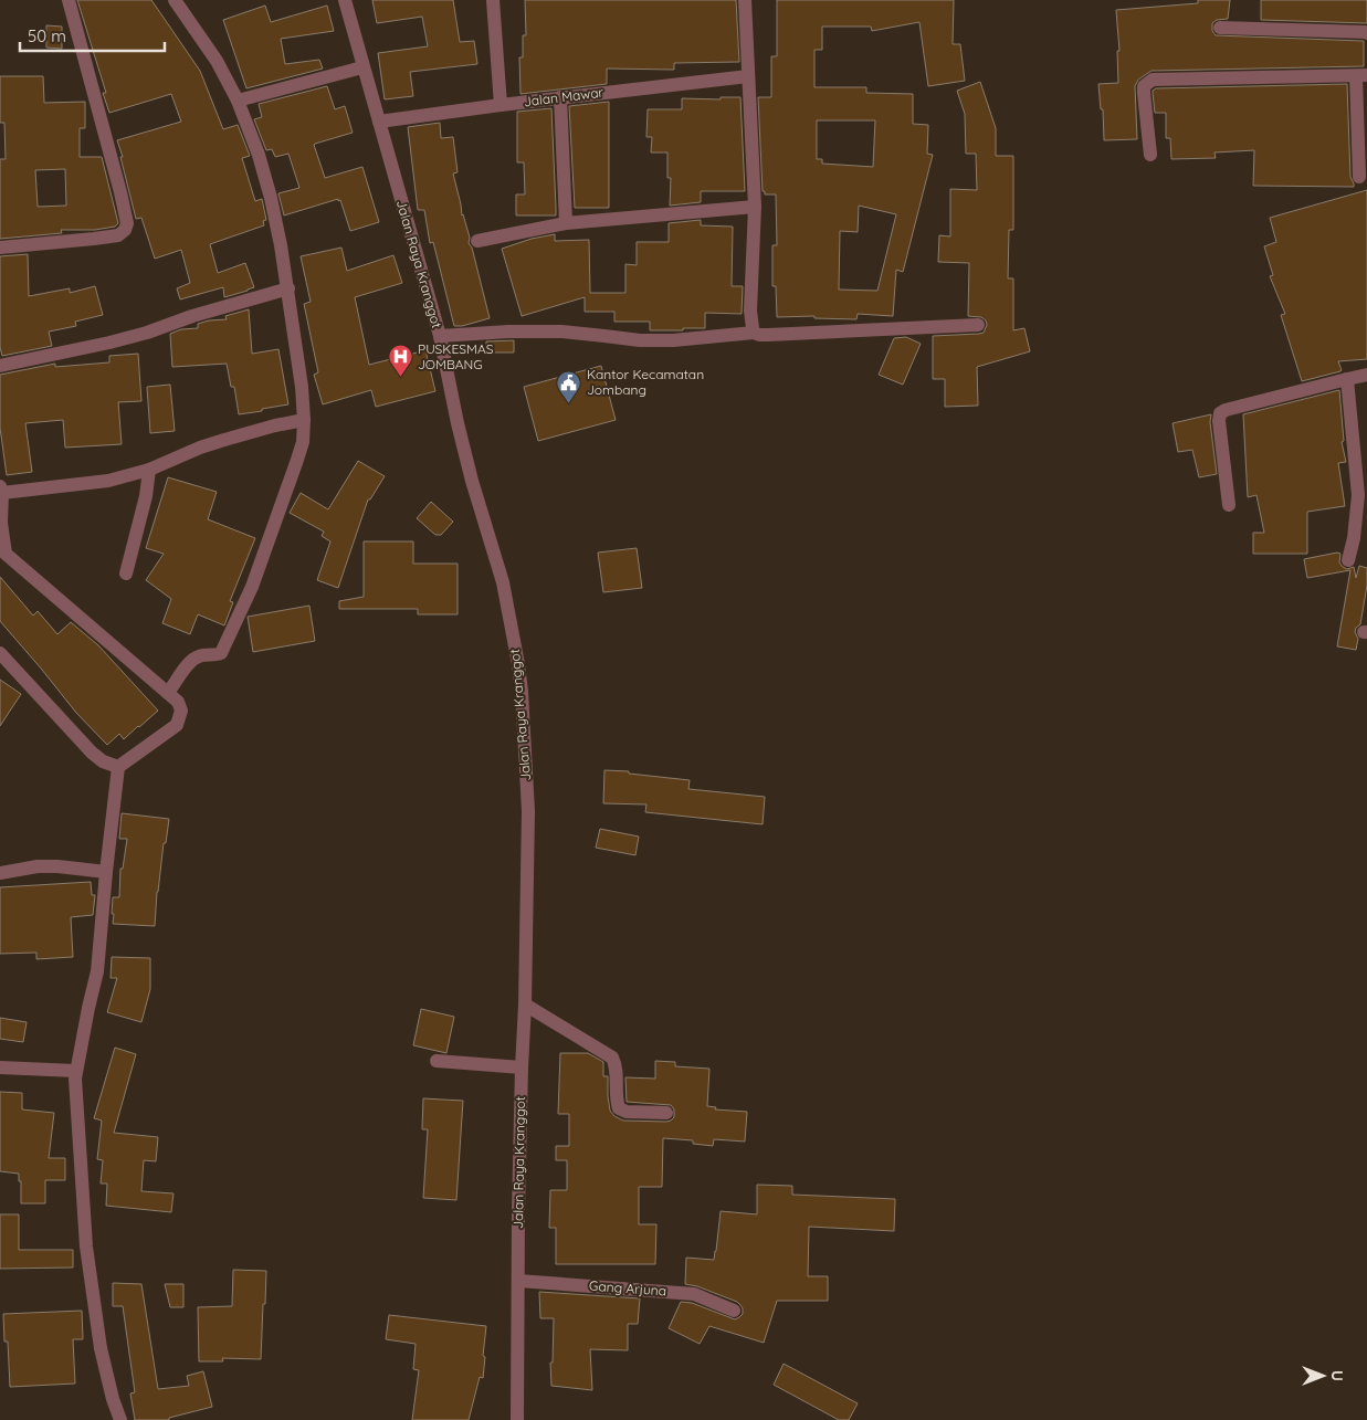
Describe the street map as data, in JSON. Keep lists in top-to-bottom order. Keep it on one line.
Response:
{"streets":{"street":["Jalan Mawar","Jalan Raya Kranggot","Gang Arjuna"]},"crossings":[["Jalan Mawar","Jalan Raya Kranggot"],["Jalan Raya Kranggot","Gang Arjuna"]],"places":{"hospital":["PUSKESMAS JOMBANG"],"public building":["Kantor Kecamatan Jombang"]},"scale_bar":"50 m","north":"right"}
